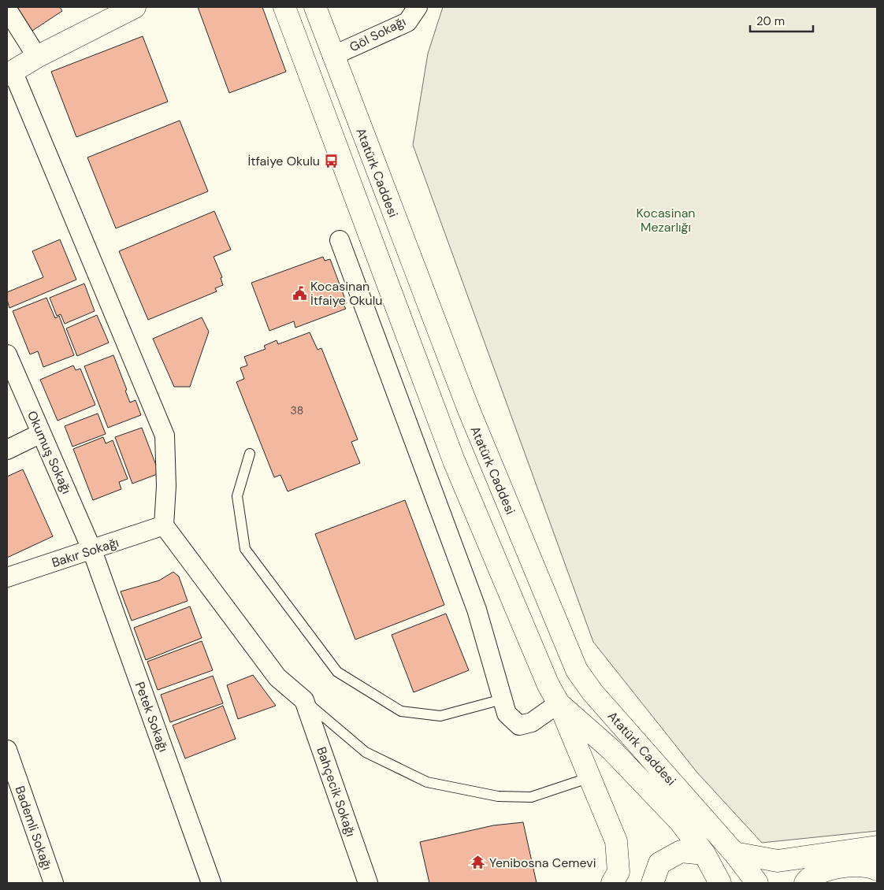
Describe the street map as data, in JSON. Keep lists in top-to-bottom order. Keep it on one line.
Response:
{"streets":{"main road":["Atatürk Caddesi"],"street":["Göl Sokağı","Okumuş Sokağı","Bakır Sokağı","Petek Sokağı","Bahçecik Sokağı","Bademli Sokağı"]},"crossings":[["Göl Sokağı","Atatürk Caddesi"],["Okumuş Sokağı","Bakır Sokağı"],["Okumuş Sokağı","Petek Sokağı"],["Bakır Sokağı","Petek Sokağı"]],"parks":["Kocasinan Mezarlığı"],"places":{"bus stop":["İtfaiye Okulu"],"public building":["Kocasinan İtfaiye Okulu"],"temple":["Yenibosna Cemevi"]},"house_numbers":["38"],"scale_bar":"20 m"}
